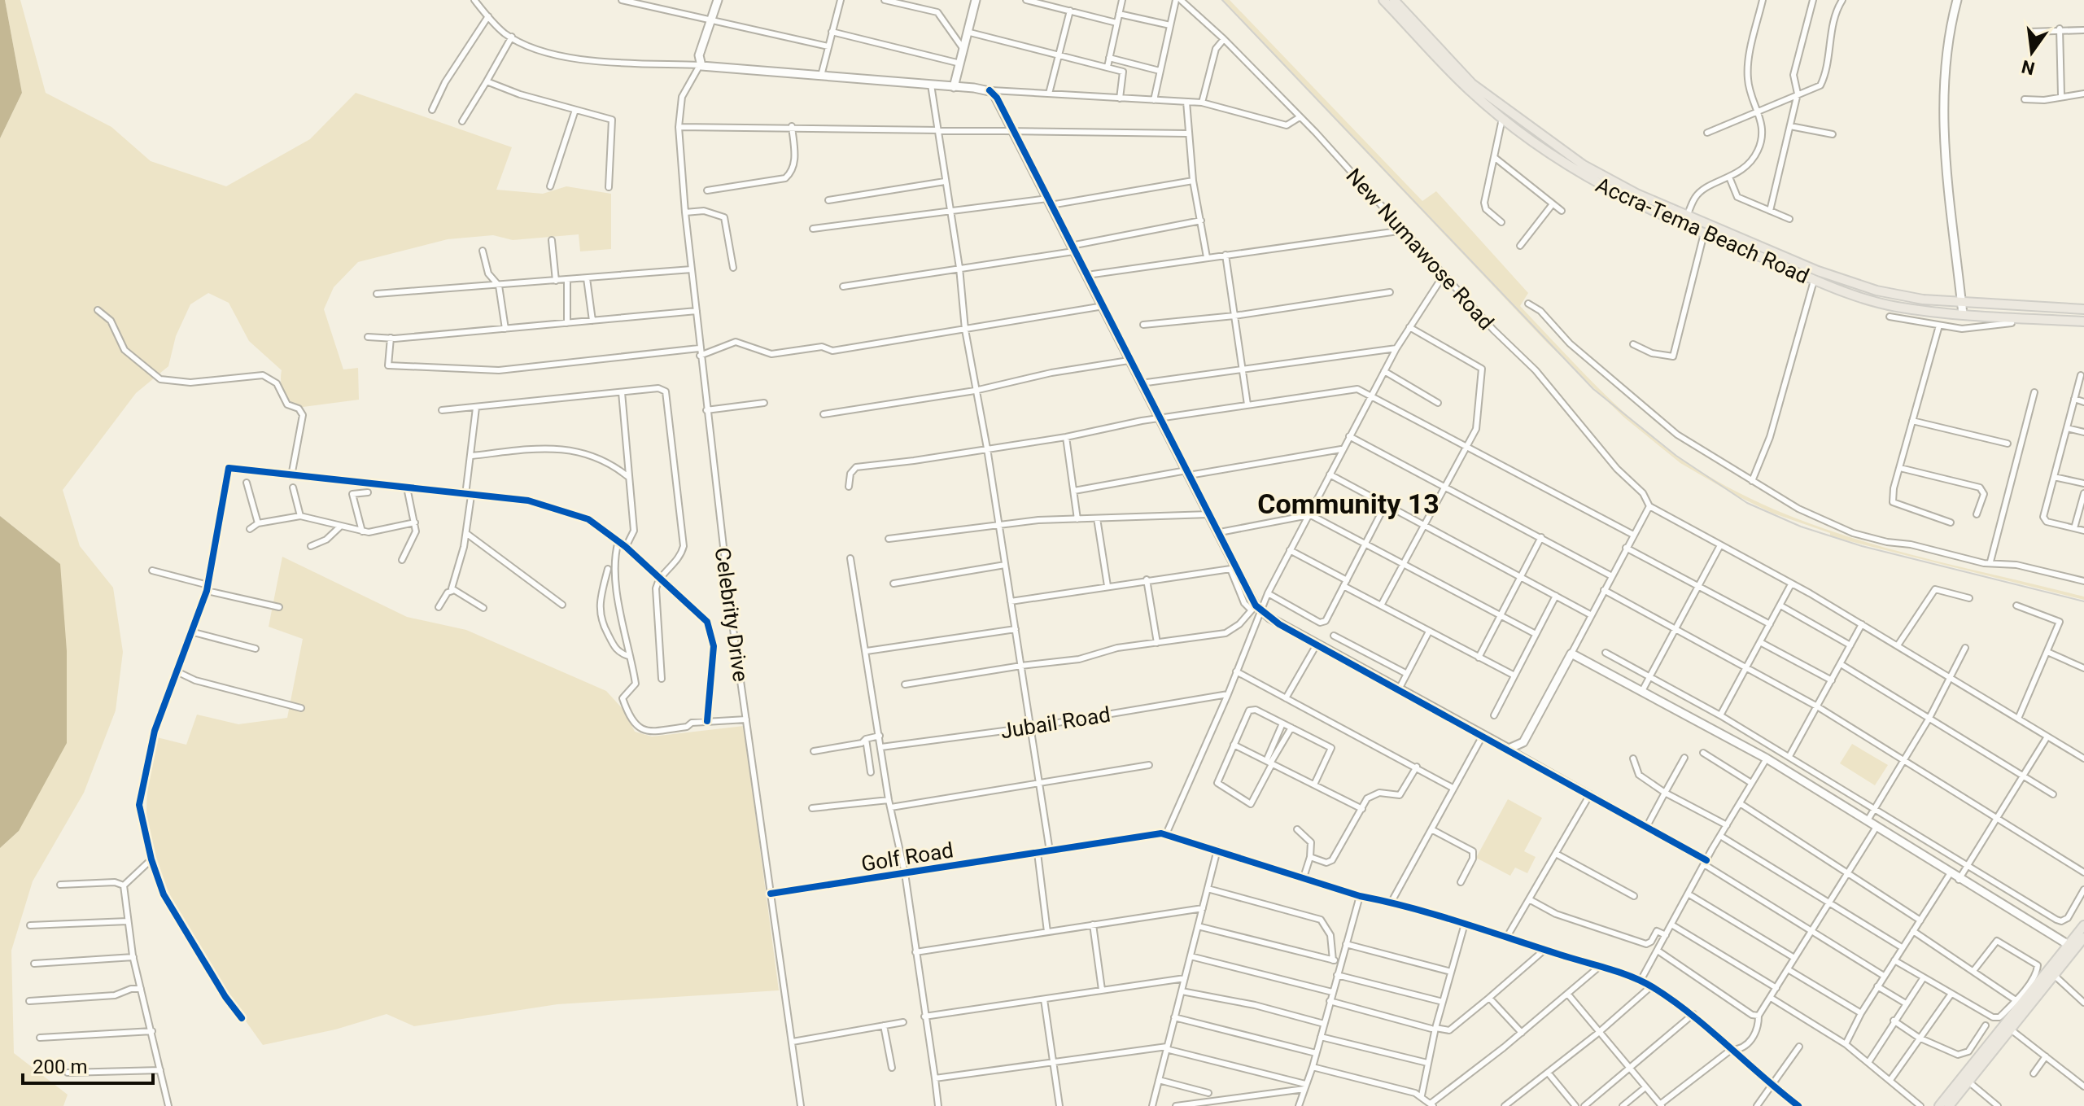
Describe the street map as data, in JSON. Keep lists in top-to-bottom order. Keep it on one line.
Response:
{"streets":{"main road":["Accra-Tema Beach Road"],"street":["New Numawose Road","Celebrity Drive","Jubail Road","Golf Road"]},"crossings":[["Celebrity Drive","Golf Road"]],"districts":["Community 13"],"scale_bar":"200 m","north":"bottom"}
